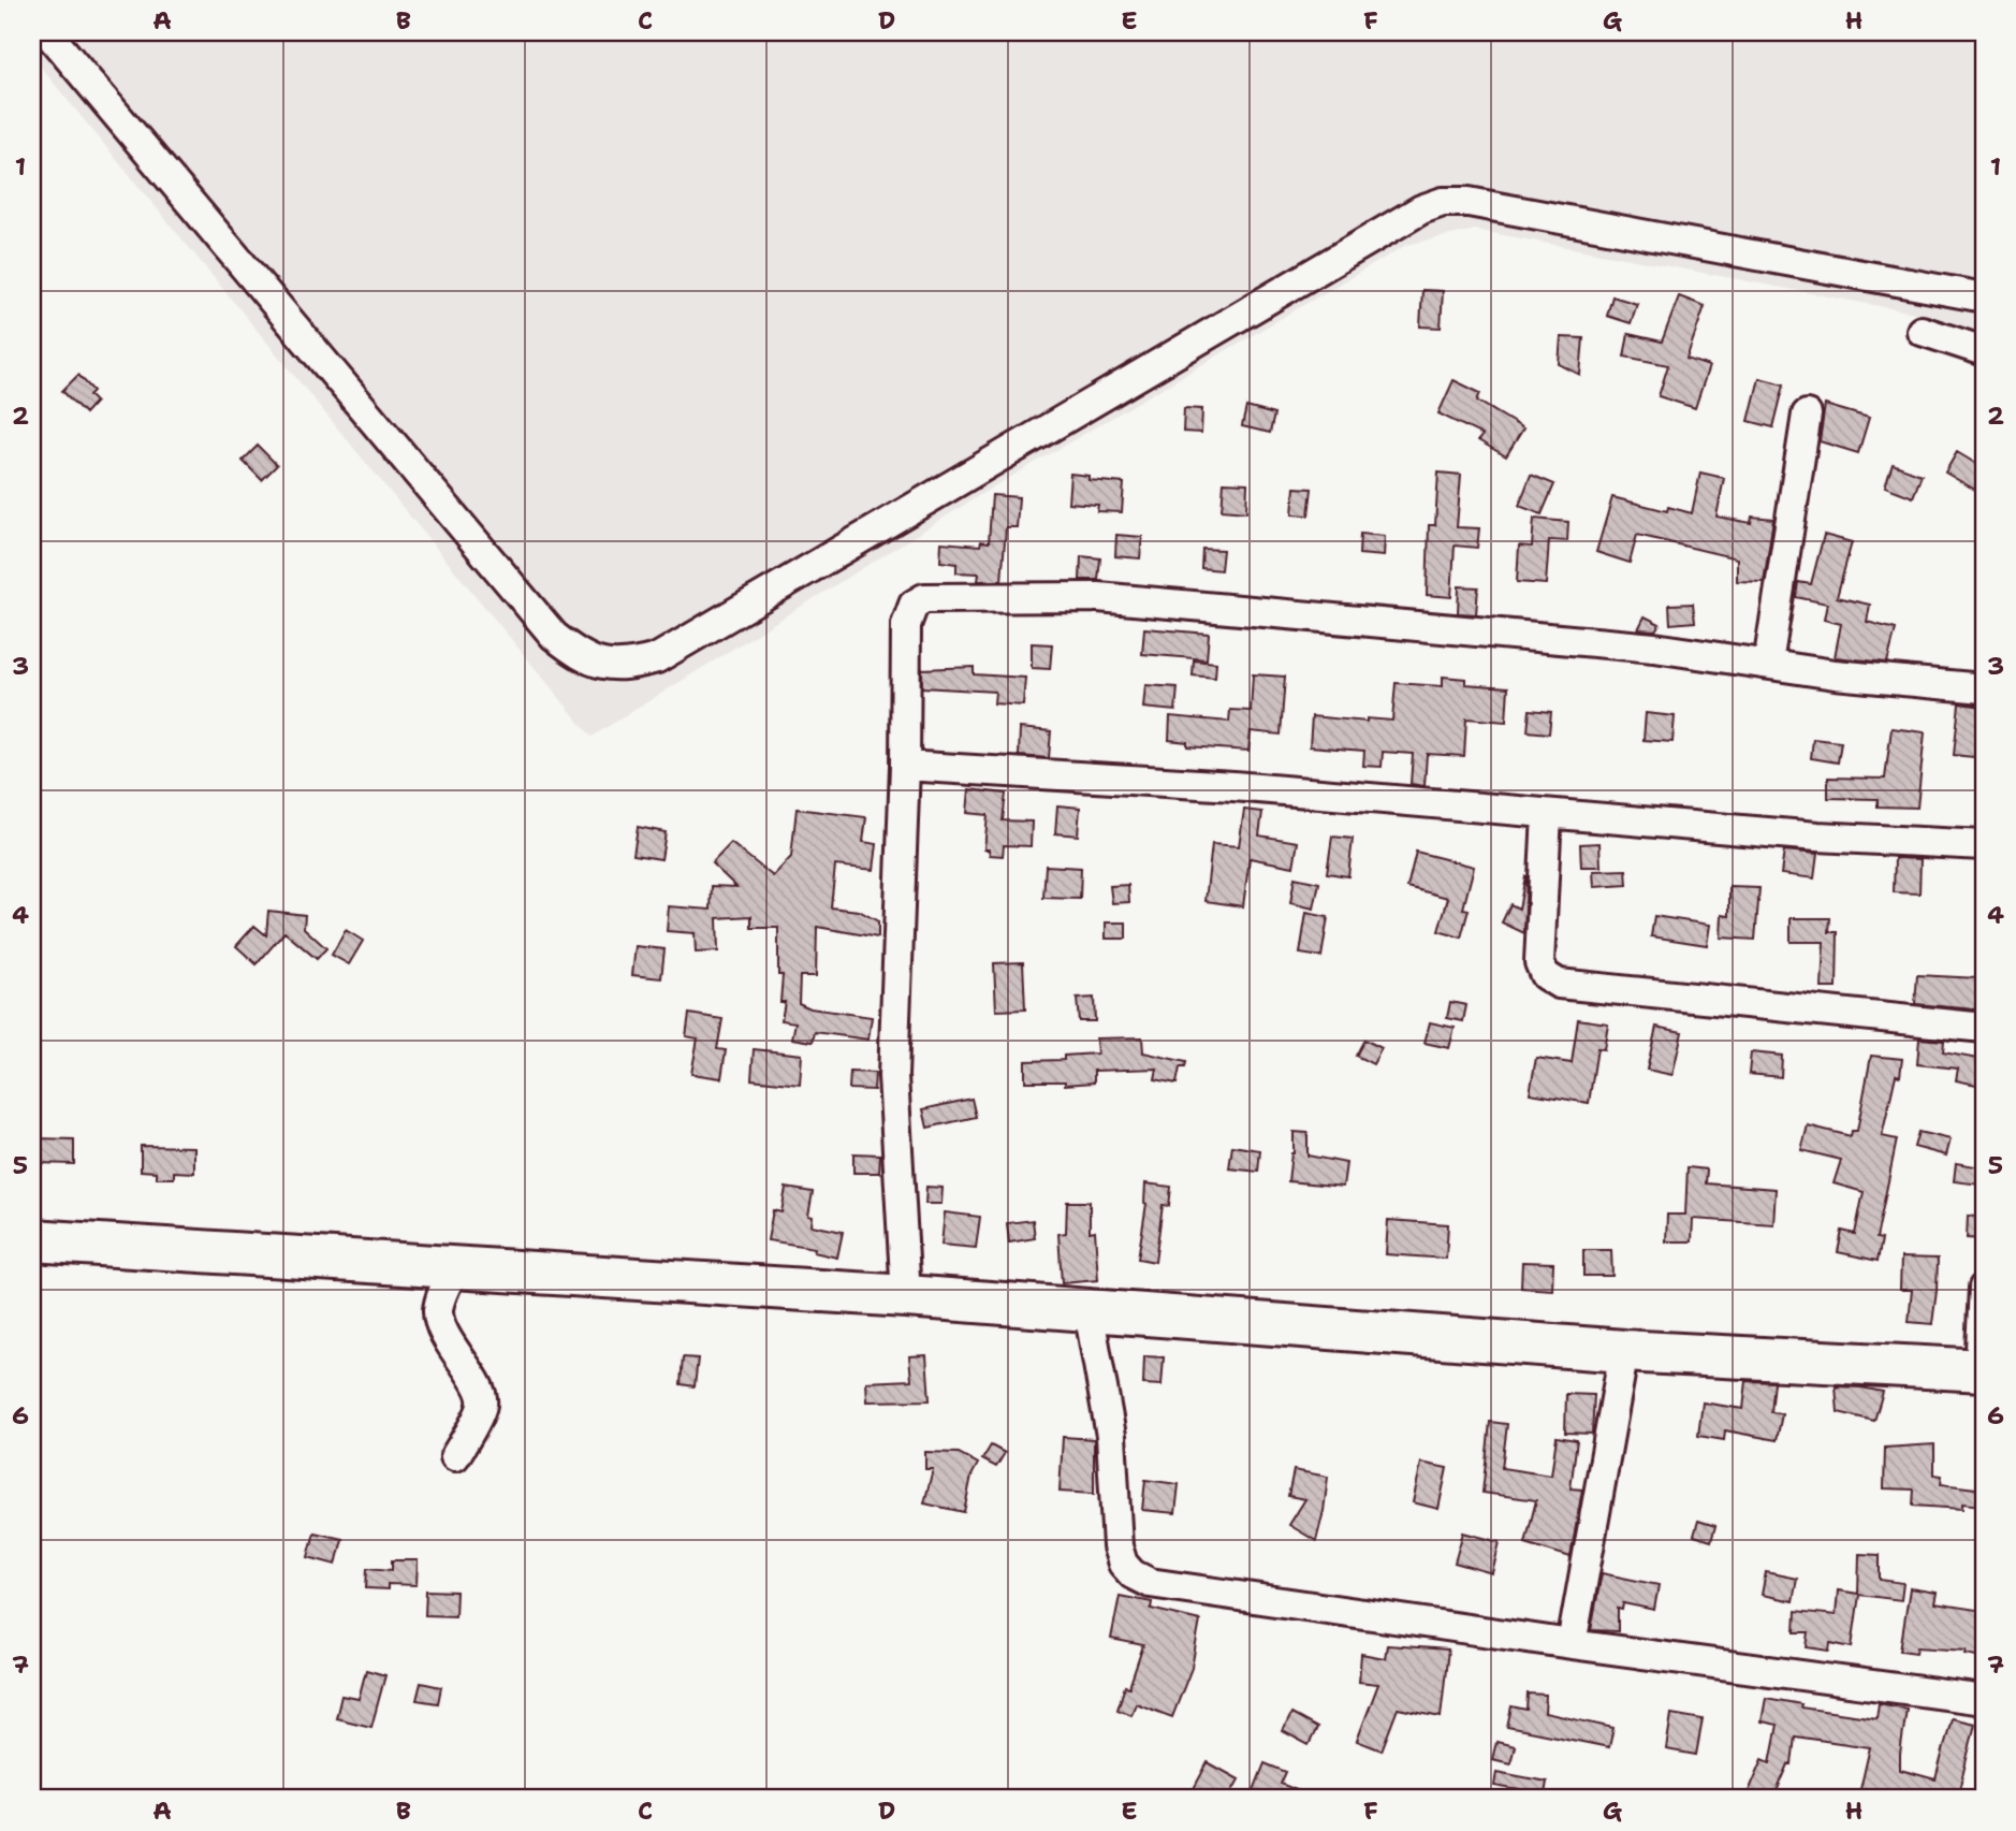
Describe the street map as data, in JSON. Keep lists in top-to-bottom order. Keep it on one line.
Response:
{"grid":{"columns":["A","B","C","D","E","F","G","H"],"rows":["1","2","3","4","5","6","7"]}}
